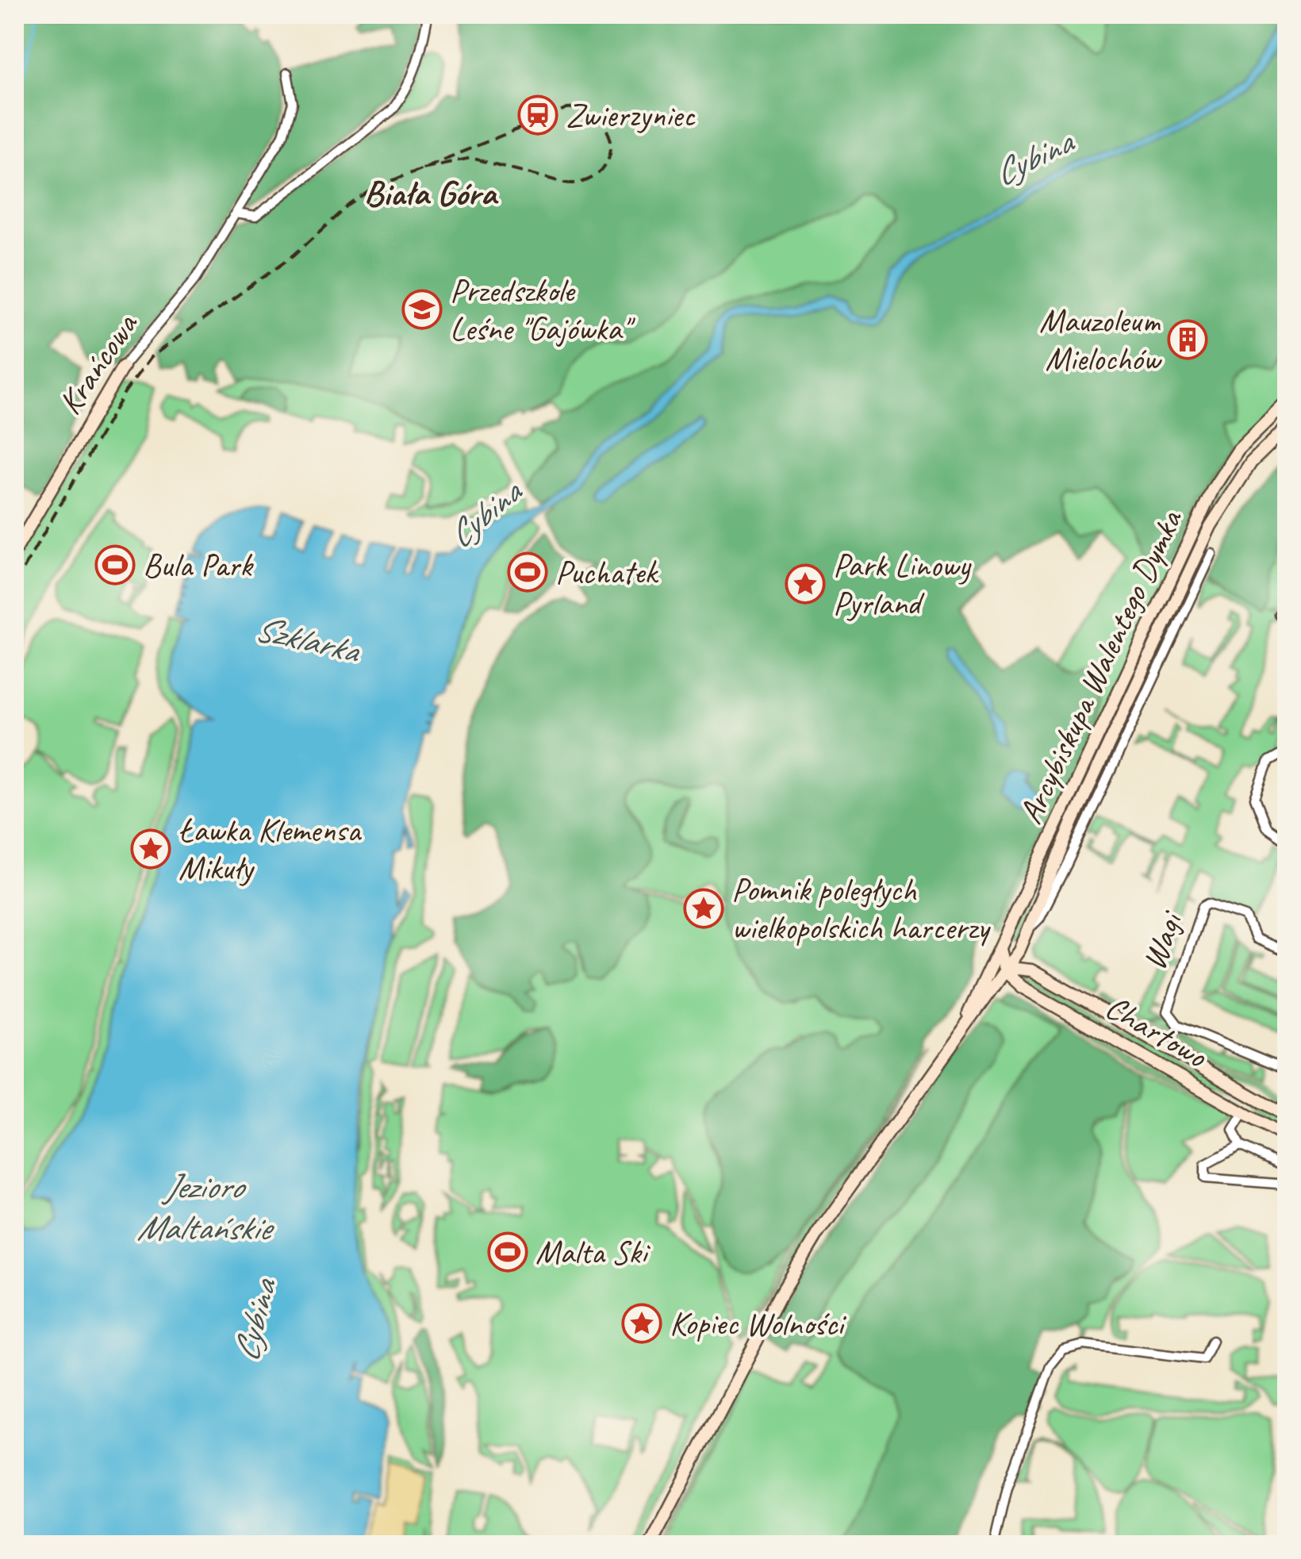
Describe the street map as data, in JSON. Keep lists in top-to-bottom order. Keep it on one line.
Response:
{"streets":{"street":["Krańcowa","Arcybiskupa Walentego Dymka","Wagi","Chartowo"]},"crossings":[["Arcybiskupa Walentego Dymka","Chartowo"]],"districts":["Biała Góra"],"water":["Cybina","Szklarka","Jezioro Maltańskie"],"places":{"station":["Zwierzyniec"],"school or university":["Przedszkole Leśne \"Gajówka\""],"building":["Mauzoleum Mielochów"],"sports":["Bula Park","Puchatek","Malta Ski"],"place":["Park Linowy Pyrland","Ławka Klemensa Mikuły","Pomnik poległych wielkopolskich harcerzy","Kopiec Wolności"]}}
